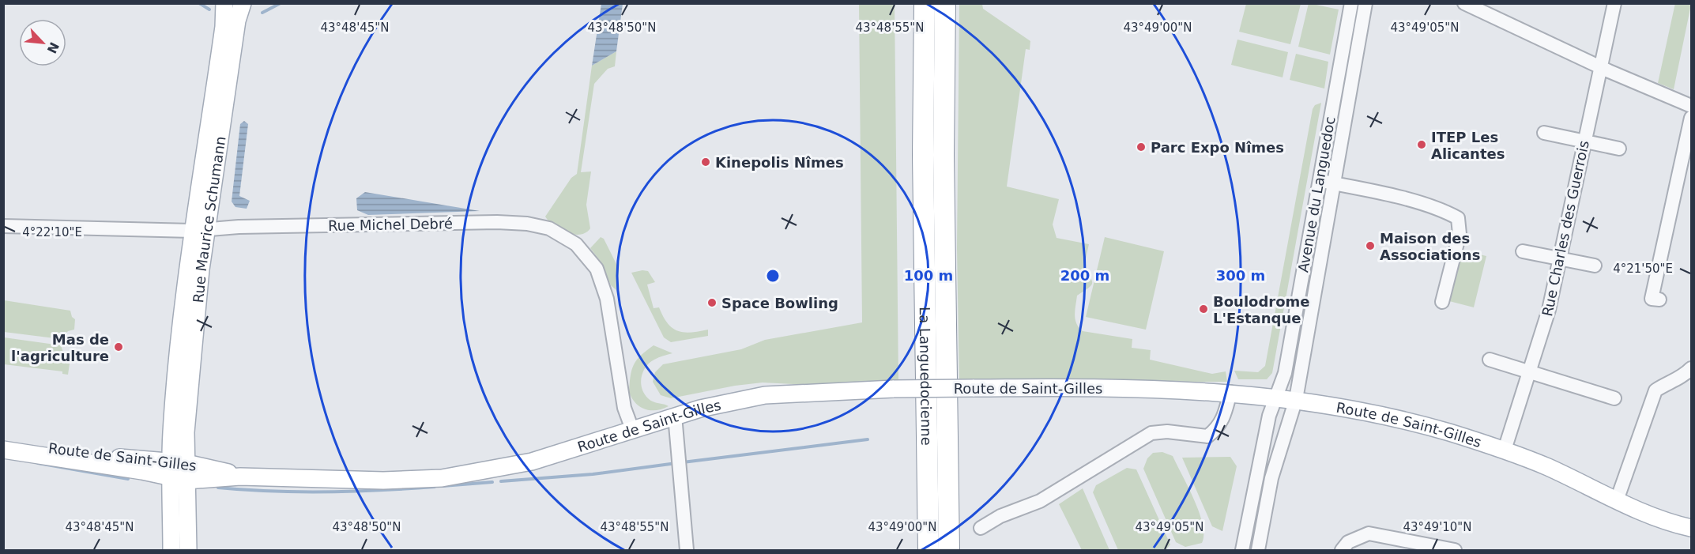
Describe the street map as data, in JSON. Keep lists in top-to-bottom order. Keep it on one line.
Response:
{"streets":{"highway":["La Languedocienne"],"main road":["Rue Maurice Schumann","Route de Saint-Gilles"],"street":["Avenue du Languedoc","Rue Michel Debré","Rue Charles des Guerrois"]},"crossings":[["Avenue du Languedoc","Route de Saint-Gilles"],["Rue Maurice Schumann","Rue Michel Debré"],["Rue Maurice Schumann","Route de Saint-Gilles"],["Rue Michel Debré","Route de Saint-Gilles"],["Rue Charles des Guerrois","Route de Saint-Gilles"]],"places":["ITEP Les Alicantes","Parc Expo Nîmes","Kinepolis Nîmes","Maison des Associations","Space Bowling","Boulodrome L'Estanque","Mas de l'agriculture"],"north":"bottom right","coordinates":["43°48'45\"N","43°48'50\"N","43°48'55\"N","43°49'00\"N","43°49'05\"N","4°22'10\"E","4°21'50\"E","43°49'10\"N"],"rings":["100 m","200 m","300 m"]}
